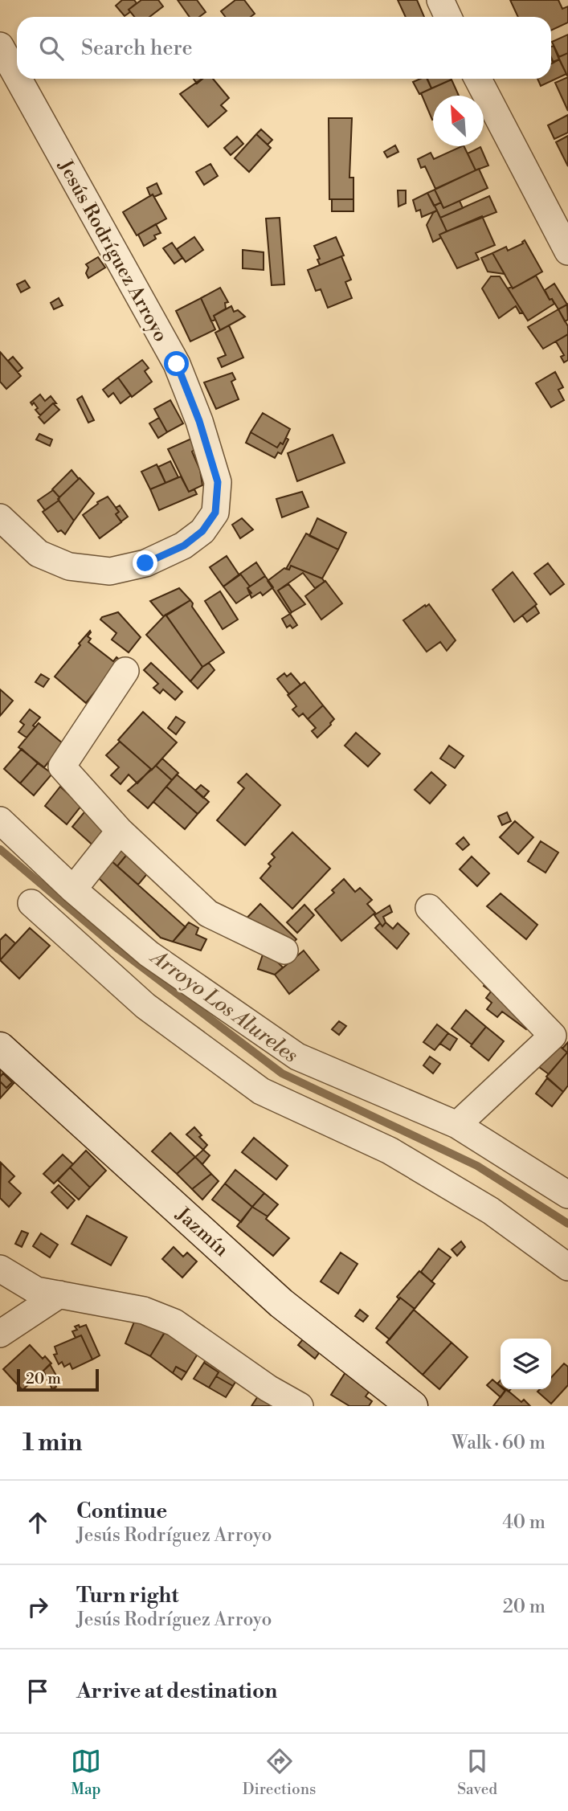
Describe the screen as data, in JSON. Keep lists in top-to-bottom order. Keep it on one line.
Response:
{"streets":{"main road":["Jazmín"],"street":["Jesús Rodríguez Arroyo"]},"water":["Arroyo Los Alureles"],"scale_bar":"20 m","north":"top left","page":{"search":"Search here","scale":"20 m","heading":["1 min","Walk · 60 m"],"list":[["Continue","Jesús Rodríguez Arroyo","40 m"],["Turn right","Jesús Rodríguez Arroyo","20 m"],"Arrive at destination"],"nav":["Map","Directions","Saved"]}}
